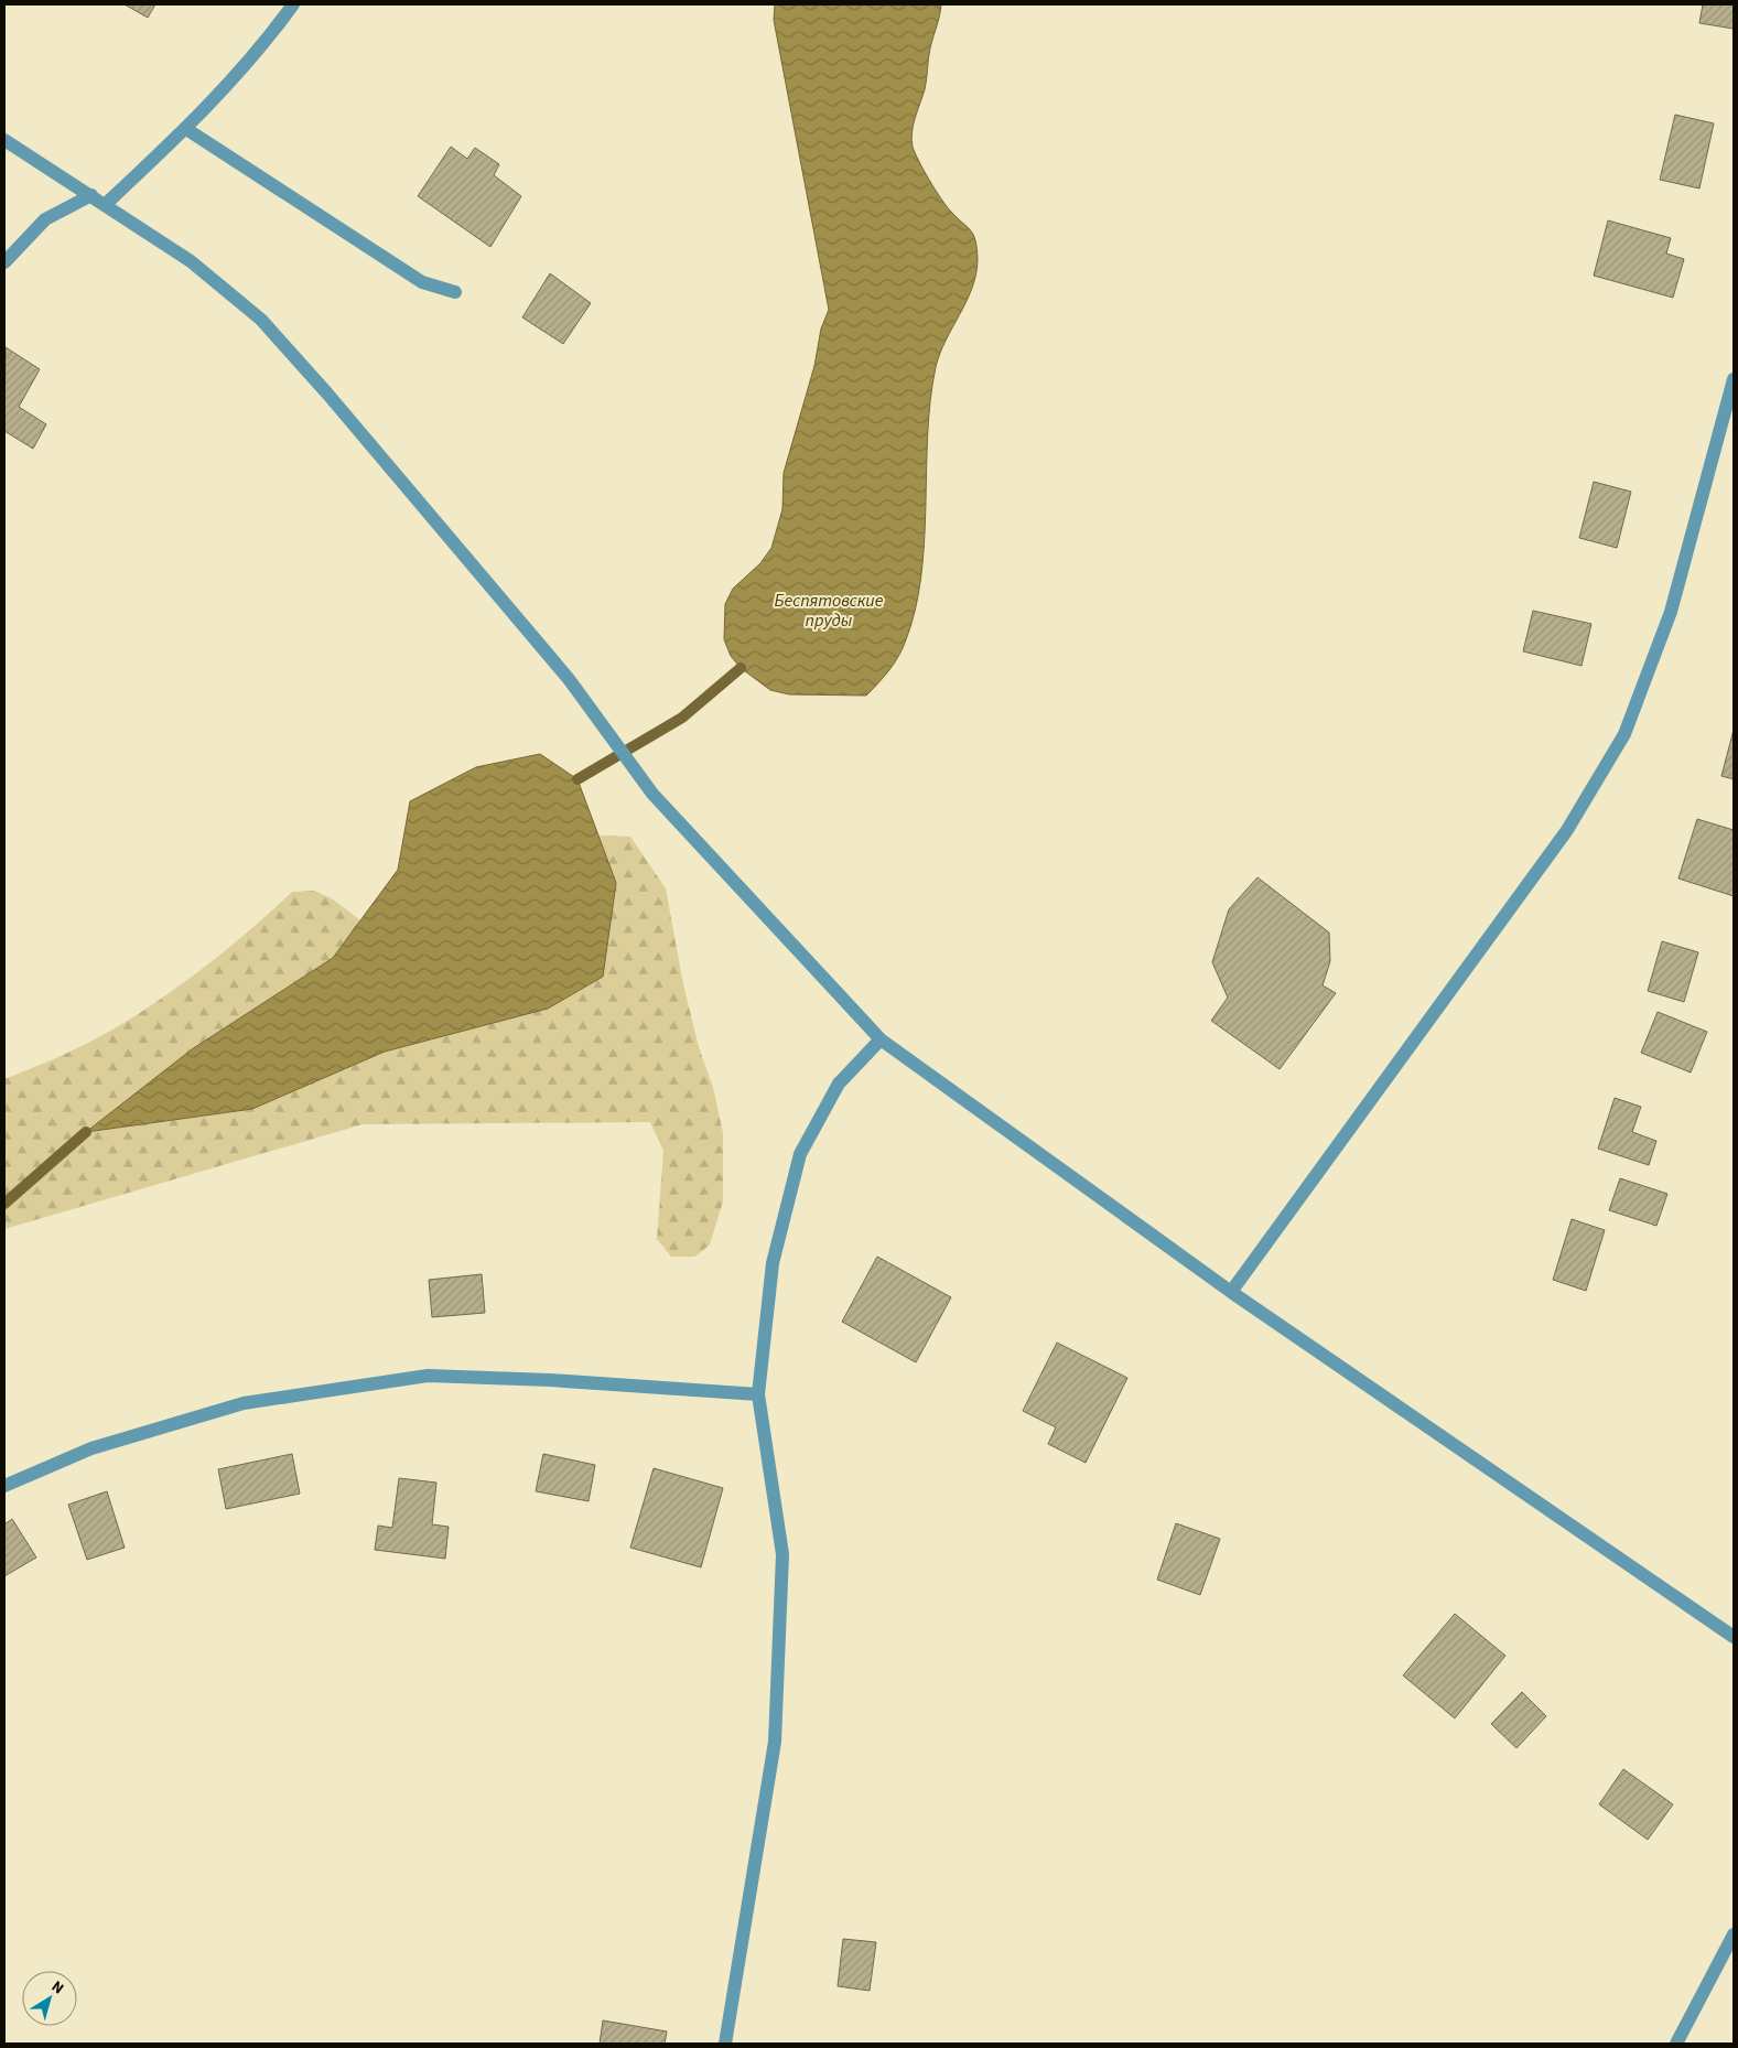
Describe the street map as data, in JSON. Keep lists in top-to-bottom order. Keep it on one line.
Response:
{"water":["Беспятовские пруды"],"north":"top right"}
